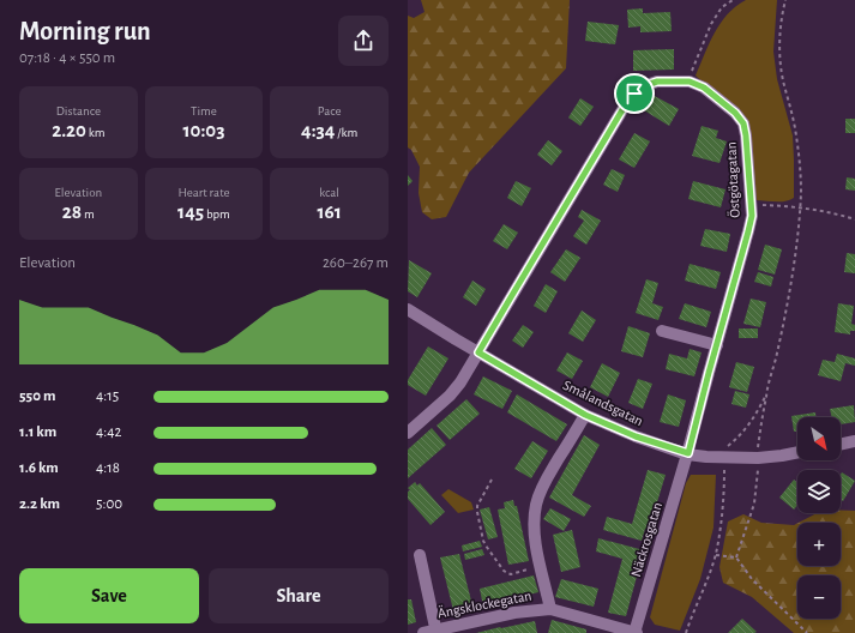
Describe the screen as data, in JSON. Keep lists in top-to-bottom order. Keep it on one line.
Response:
{"streets":{"street":["Östgötagatan","Smålandsgatan","Näckrosgatan","Ängsklockegatan"]},"crossings":[["Östgötagatan","Smålandsgatan"],["Östgötagatan","Näckrosgatan"],["Smålandsgatan","Näckrosgatan"],["Näckrosgatan","Ängsklockegatan"]],"north":"bottom right","page":{"heading":["Morning run","07:18 · 4 × 550 m"],"stats":[["Distance","2.20 km"],["Time","10:03"],["Pace","4:34 /km"],["Elevation","28 m"],["Heart rate","145 bpm"],["kcal","161"]],"chart":["Elevation","260–267 m"],"list":[{"name":"550 m","note":"4:15"},{"name":"1.1 km","note":"4:42"},{"name":"1.6 km","note":"4:18"},{"name":"2.2 km","note":"5:00"}],"map_buttons":["+","−"],"buttons":["Save","Share"]}}
